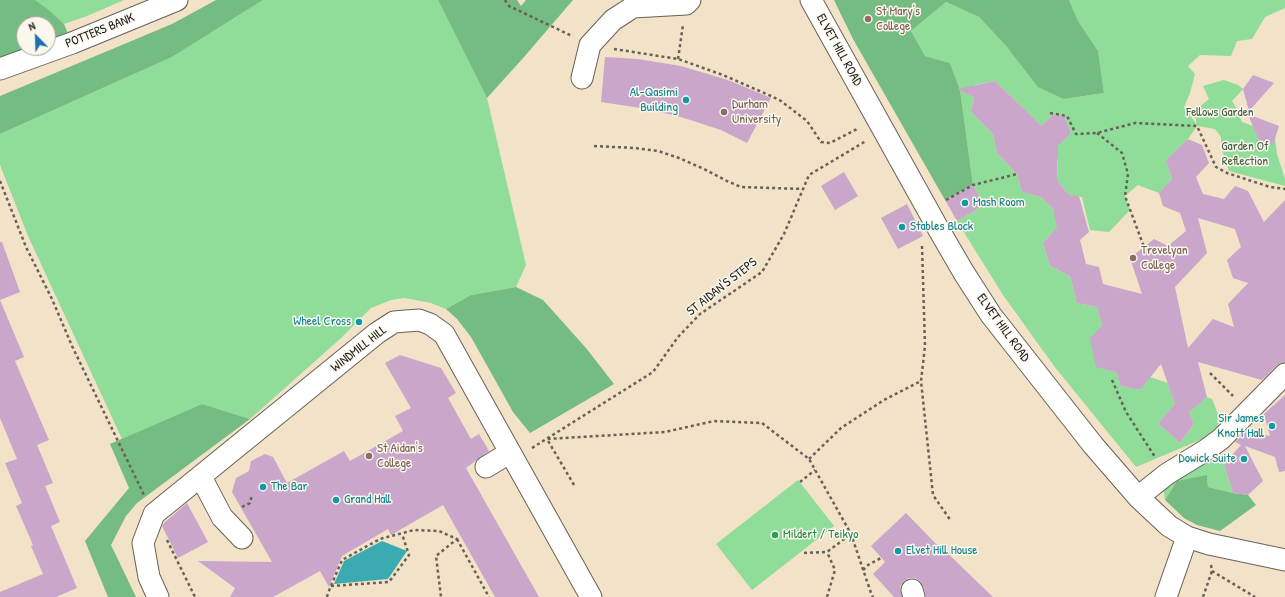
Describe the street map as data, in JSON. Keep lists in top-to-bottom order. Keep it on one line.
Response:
{"streets":{"street":["POTTERS BANK","ELVET HILL ROAD","WINDMILL HILL"],"path":["ST AIDAN'S STEPS"]},"crossings":[["ELVET HILL ROAD","ST AIDAN'S STEPS"],["ST AIDAN'S STEPS","WINDMILL HILL"]],"parks":["Fellows Garden","Garden Of Reflection"],"places":["St Mary's College","Al-Qasimi Building","Durham University","Mash Room","Stables Block","Trevelyan College","Wheel Cross","Sir James Knott Hall","St Aidan's College","Dowick Suite","The Bar","Grand Hall","Mildert / Teikyo","Elvet Hill House"],"north":"top left"}
